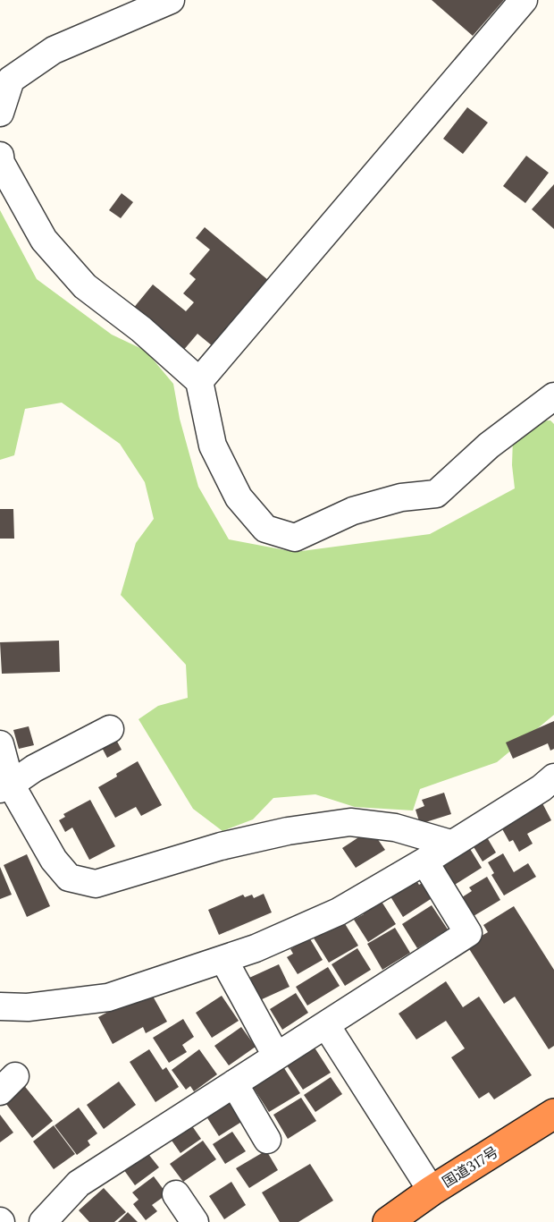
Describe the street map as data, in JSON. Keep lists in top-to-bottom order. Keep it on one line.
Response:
{"streets":{"highway":["国道317号"]}}
